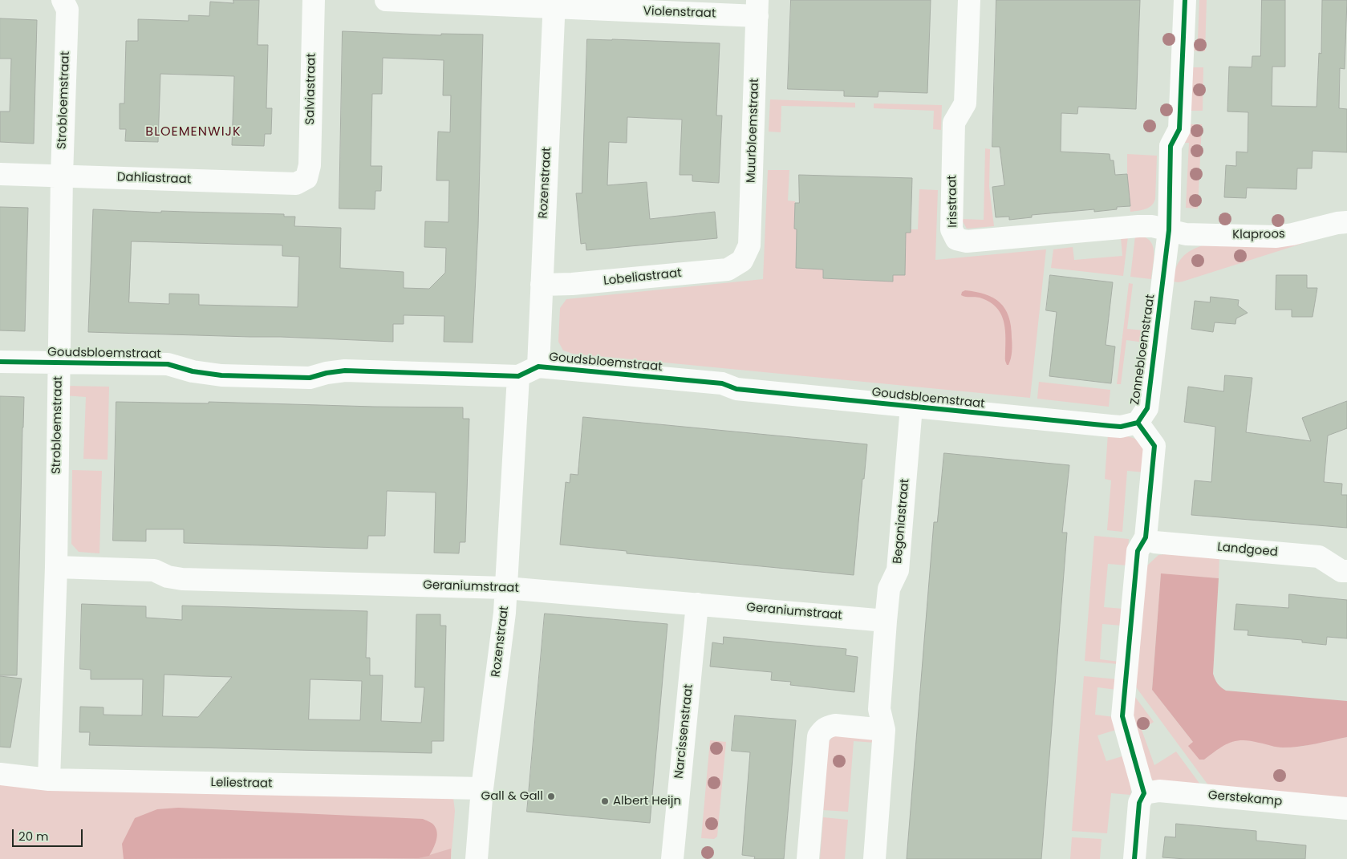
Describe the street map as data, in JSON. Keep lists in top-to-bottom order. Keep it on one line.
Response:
{"streets":{"street":["Violenstraat","Salviastraat","Strobloemstraat","Muurbloemstraat","Dahliastraat","Rozenstraat","Irisstraat","Klaproos","Lobeliastraat","Zonnebloemstraat","Goudsbloemstraat","Begoniastraat","Landgoed","Geraniumstraat","Narcissenstraat","Leliestraat","Gerstekamp"]},"crossings":[["Violenstraat","Muurbloemstraat"],["Violenstraat","Rozenstraat"],["Salviastraat","Dahliastraat"],["Strobloemstraat","Dahliastraat"],["Strobloemstraat","Goudsbloemstraat"],["Strobloemstraat","Geraniumstraat"],["Strobloemstraat","Leliestraat"],["Muurbloemstraat","Lobeliastraat"],["Rozenstraat","Lobeliastraat"],["Rozenstraat","Goudsbloemstraat"],["Rozenstraat","Geraniumstraat"],["Rozenstraat","Leliestraat"],["Irisstraat","Klaproos"],["Irisstraat","Zonnebloemstraat"],["Klaproos","Zonnebloemstraat"],["Zonnebloemstraat","Goudsbloemstraat"],["Zonnebloemstraat","Landgoed"],["Zonnebloemstraat","Gerstekamp"],["Goudsbloemstraat","Begoniastraat"],["Begoniastraat","Geraniumstraat"],["Geraniumstraat","Narcissenstraat"]],"districts":["BLOEMENWIJK"],"places":["Gall & Gall","Albert Heijn"],"scale_bar":"20 m"}
